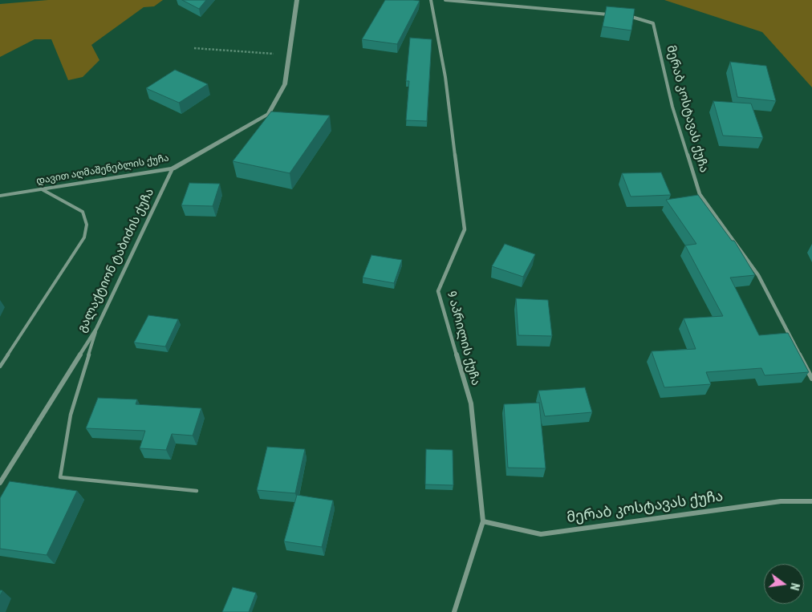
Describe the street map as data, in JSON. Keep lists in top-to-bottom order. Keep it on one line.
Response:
{"streets":{"street":["მერაბ კოსტავას ქუჩა","დავით აღმაშენებლის ქუჩა","გალაქტიონ ტაბიძის ქუჩა","9 აპრილის ქუჩა"]},"crossings":[["მერაბ კოსტავას ქუჩა","9 აპრილის ქუჩა"],["დავით აღმაშენებლის ქუჩა","გალაქტიონ ტაბიძის ქუჩა"]],"north":"right"}
